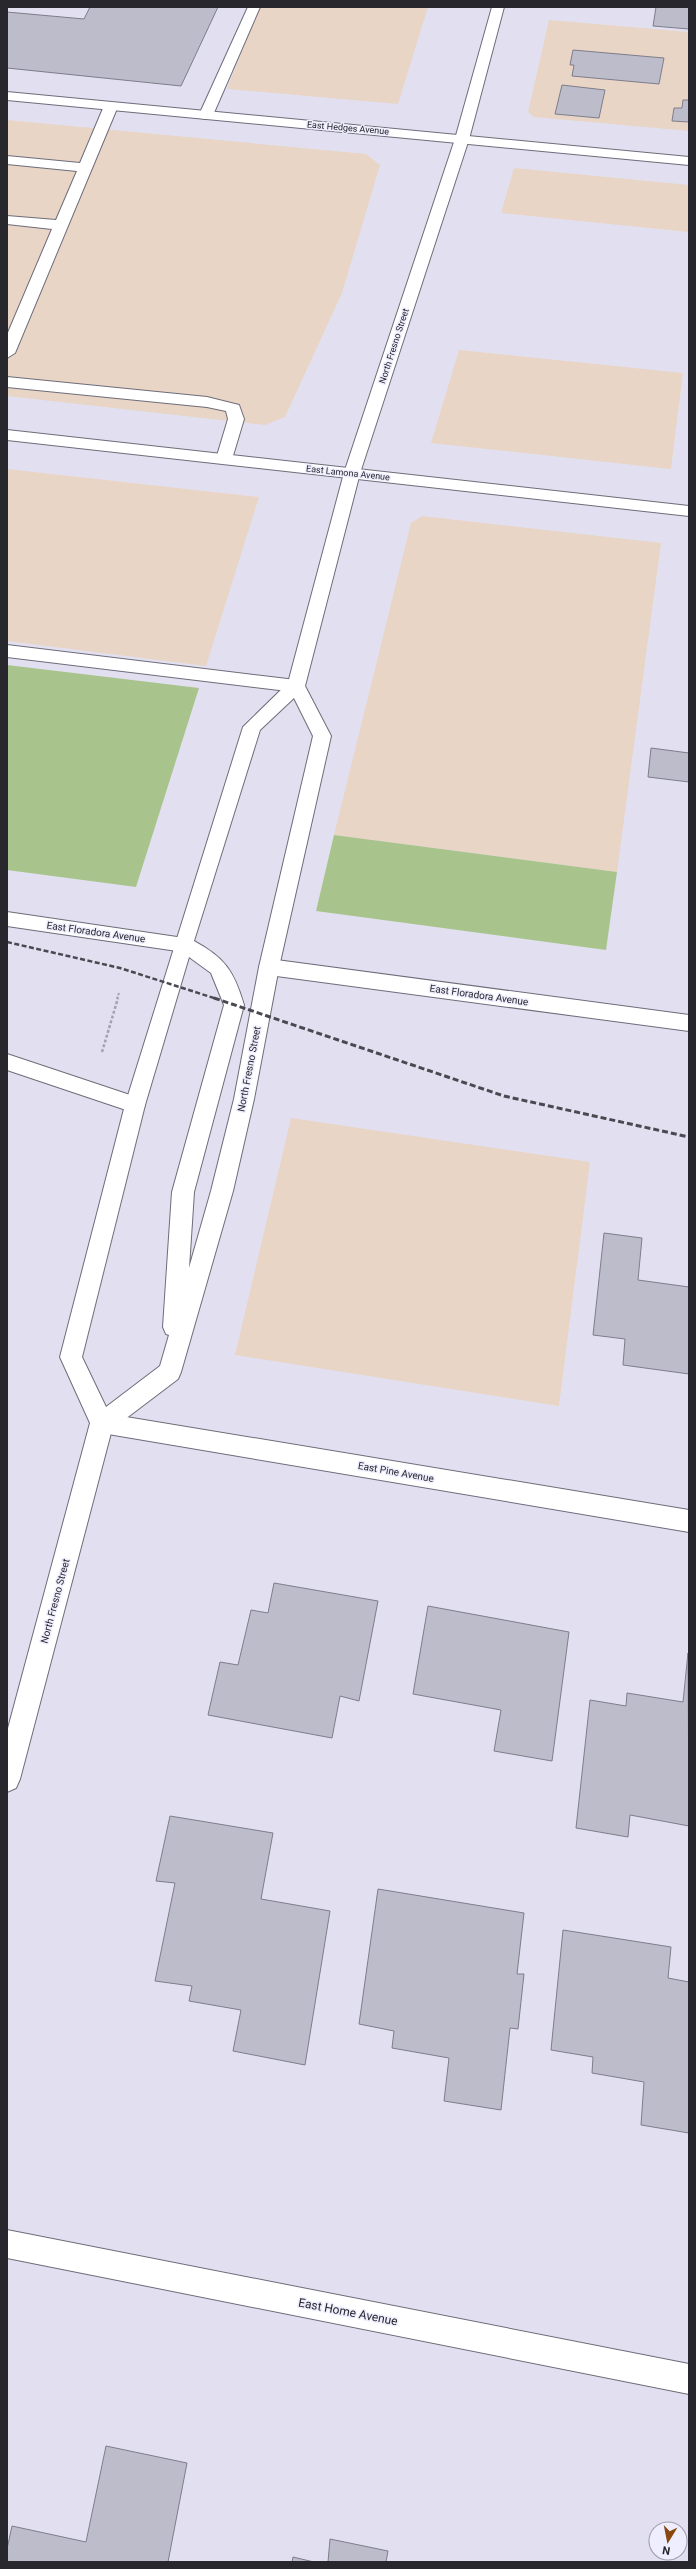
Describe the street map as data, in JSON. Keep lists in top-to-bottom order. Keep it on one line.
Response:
{"streets":{"main road":["East Hedges Avenue","North Fresno Street","East Lamona Avenue","East Floradora Avenue","East Pine Avenue","East Home Avenue"]},"crossings":[["East Hedges Avenue","North Fresno Street"],["North Fresno Street","East Lamona Avenue"],["North Fresno Street","East Floradora Avenue"],["North Fresno Street","East Pine Avenue"]],"north":"bottom"}
